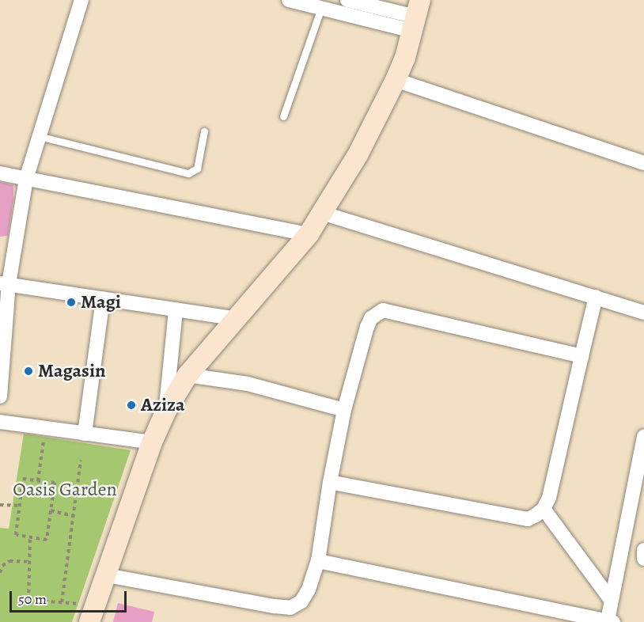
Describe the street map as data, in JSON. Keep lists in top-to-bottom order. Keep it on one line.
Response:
{"parks":["Oasis Garden"],"places":["Magi","Magasin","Aziza"],"scale_bar":"50 m"}
